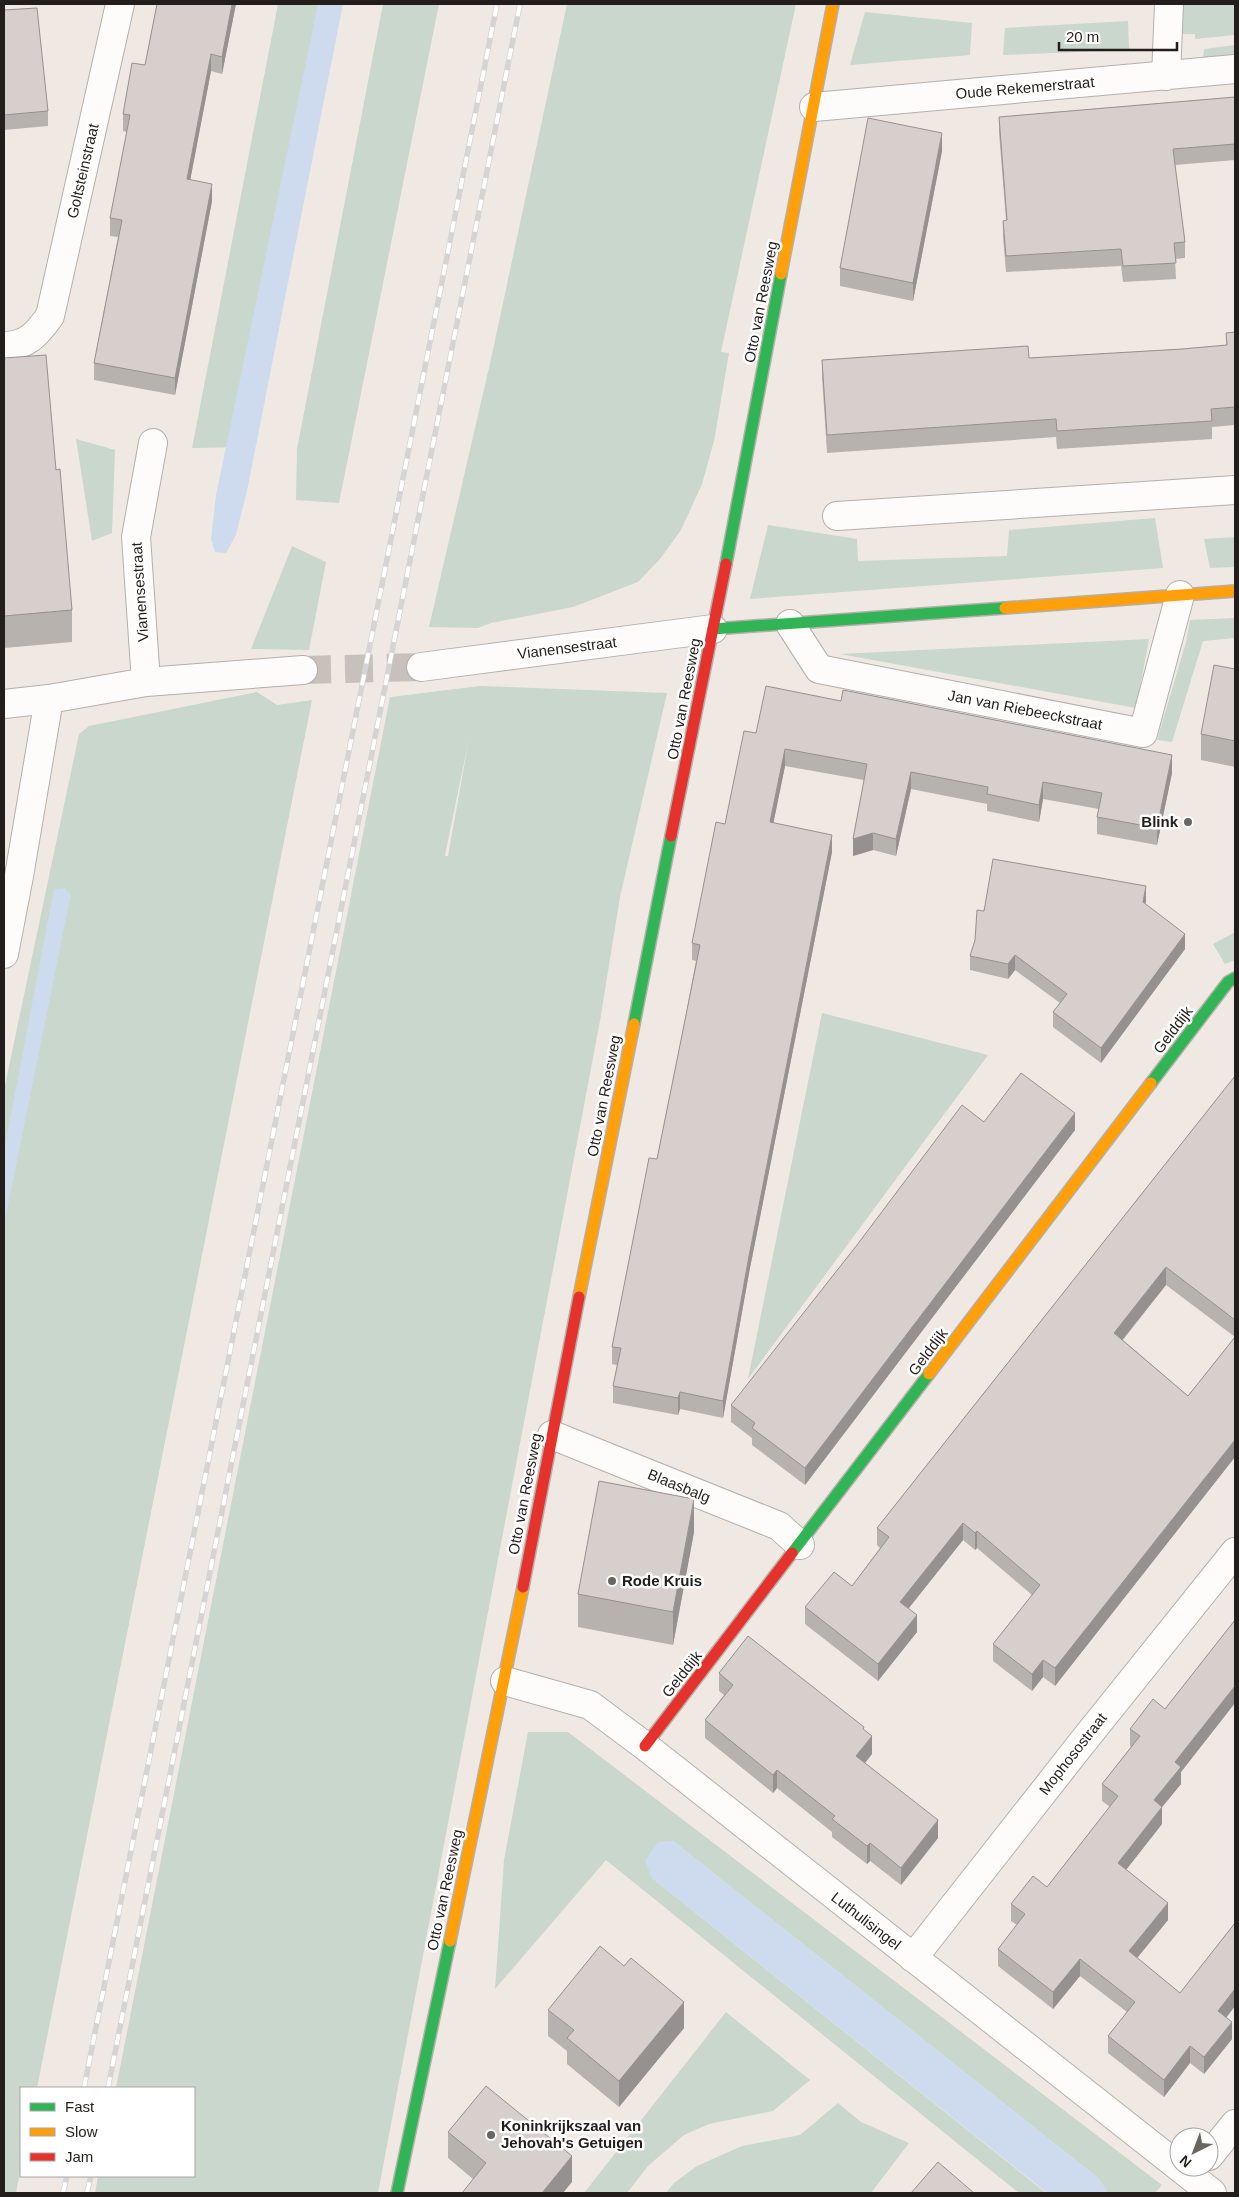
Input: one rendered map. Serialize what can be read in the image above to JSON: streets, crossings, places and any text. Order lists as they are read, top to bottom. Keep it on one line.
{"streets":{"street":["Oude Rekemerstraat","Goltsteinstraat","Otto van Reesweg","Vianensestraat","Jan van Riebeeckstraat","Gelddijk","Blaasbalg","Mophosostraat","Luthulisingel"]},"crossings":[["Oude Rekemerstraat","Otto van Reesweg"],["Otto van Reesweg","Vianensestraat"],["Otto van Reesweg","Blaasbalg"],["Otto van Reesweg","Luthulisingel"],["Gelddijk","Blaasbalg"],["Gelddijk","Luthulisingel"],["Mophosostraat","Luthulisingel"]],"places":["Blink","Rode Kruis","Koninkrijkszaal van Jehovah's Getuigen"],"legend":["Fast","Slow","Jam"],"scale_bar":"20 m","north":"bottom left"}
